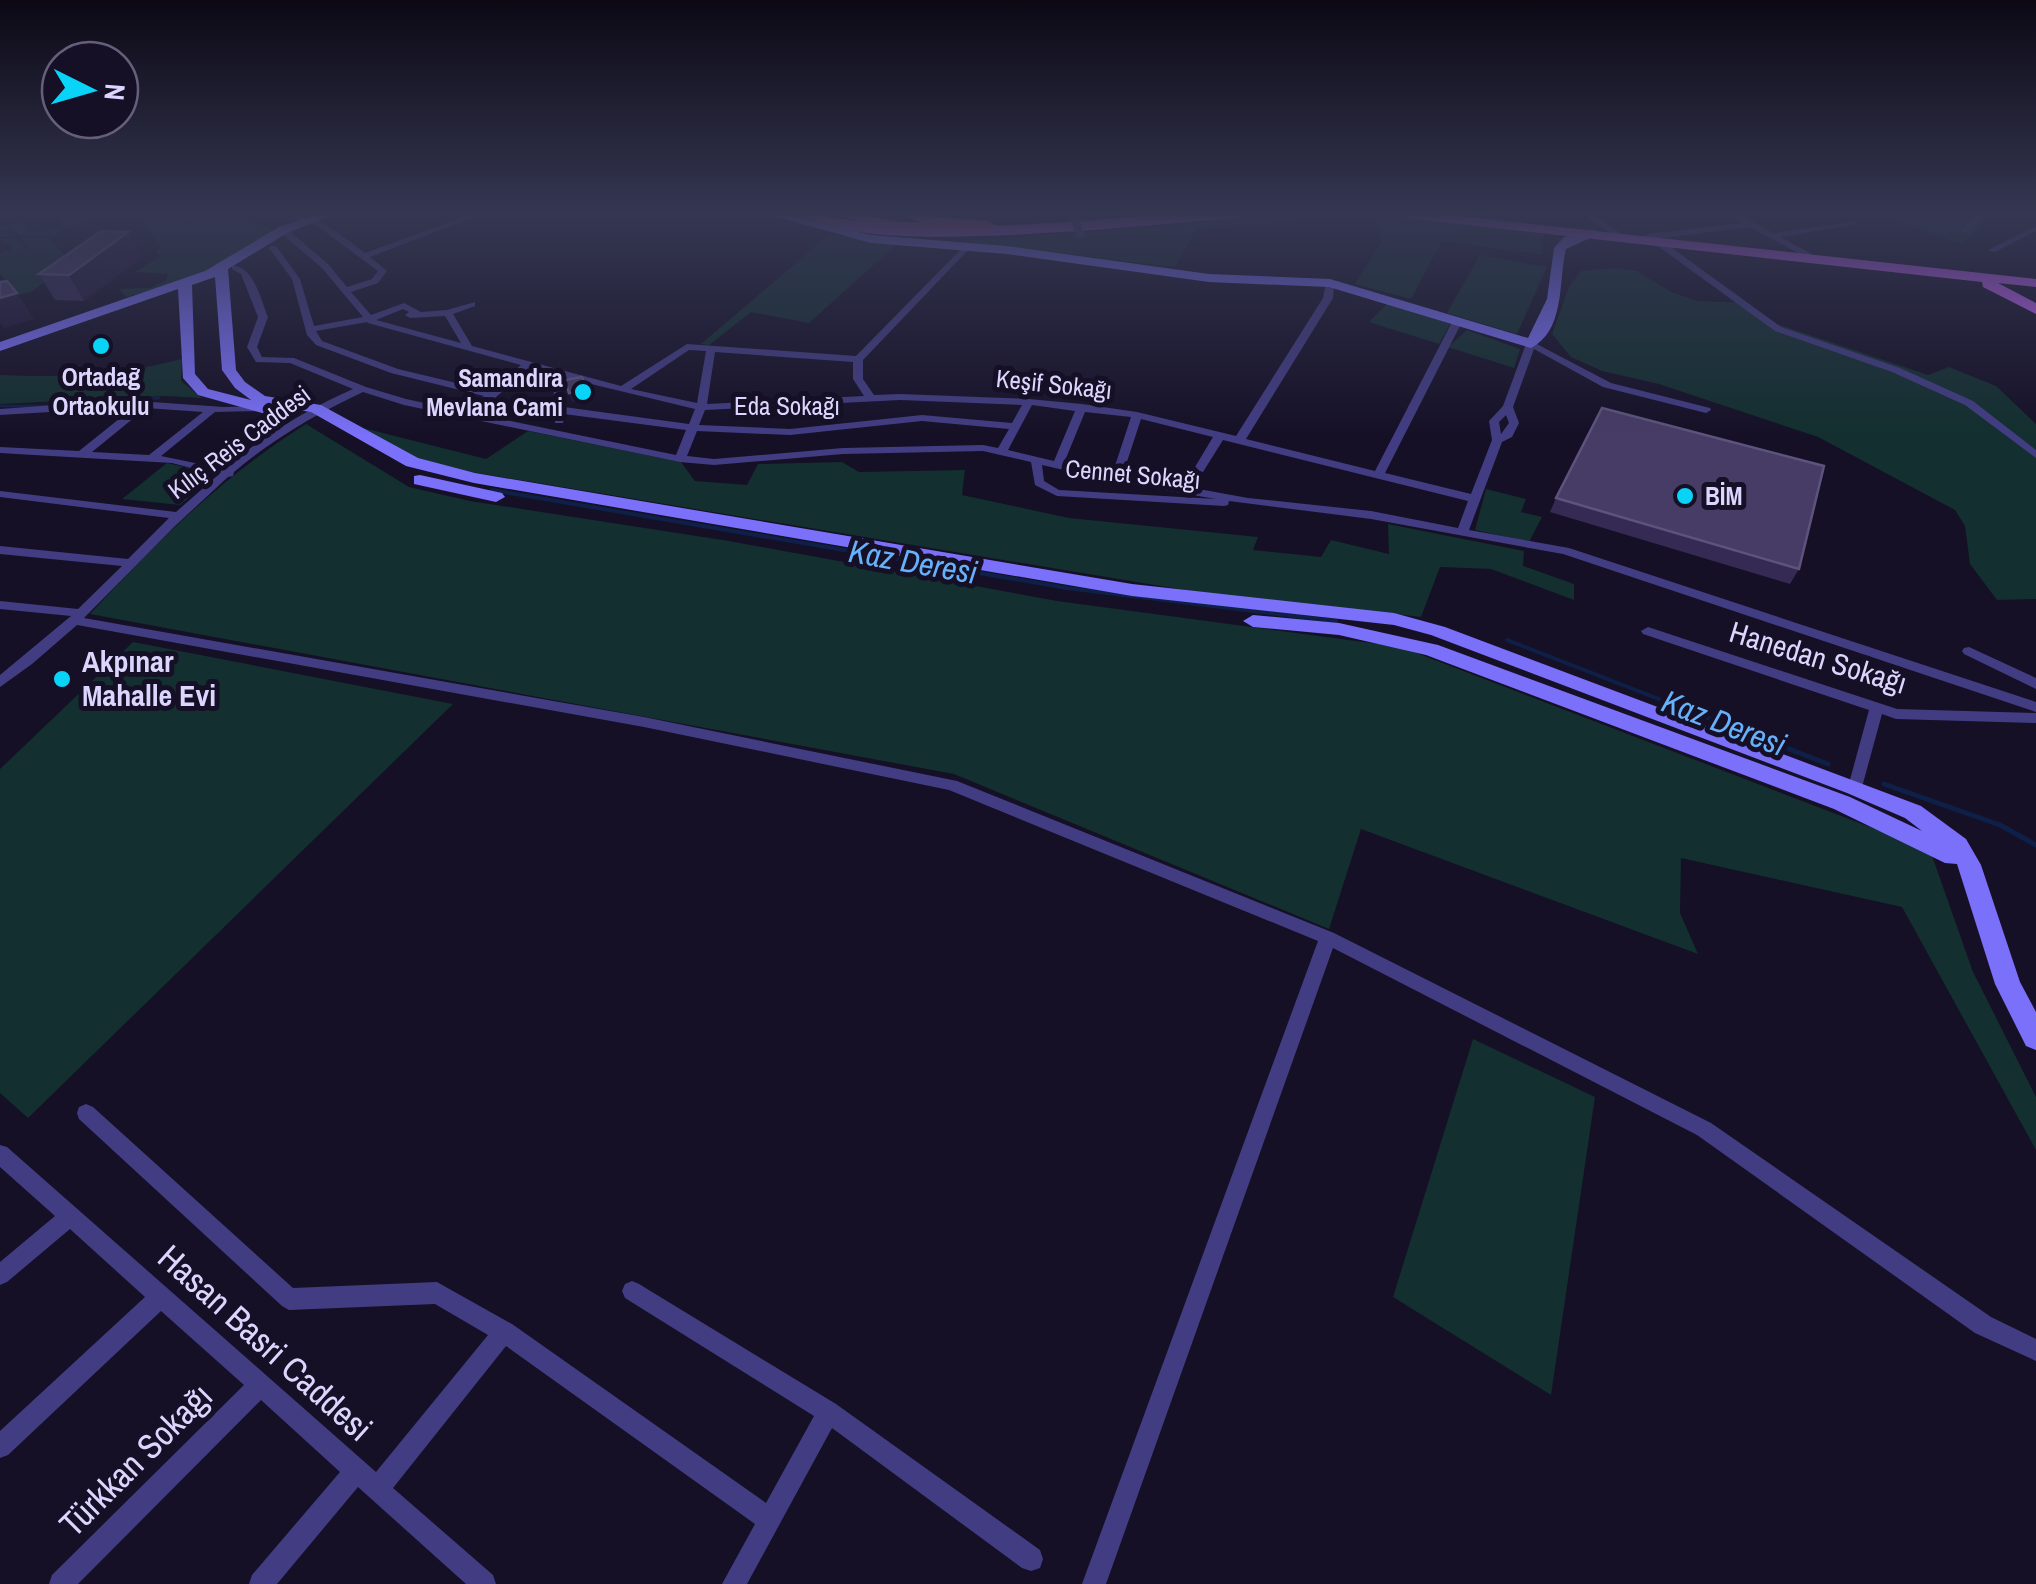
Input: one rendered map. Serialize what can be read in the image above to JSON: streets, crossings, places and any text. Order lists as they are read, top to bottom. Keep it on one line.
{"streets":{"street":["Keşif Sokağı","Eda Sokağı","Kılıç Reis Caddesi","Cennet Sokağı","Hanedan Sokağı","Hasan Basri Caddesi","Türkkan Sokağı"]},"crossings":[["Hasan Basri Caddesi","Türkkan Sokağı"]],"water":["Kaz Deresi"],"places":["Ortadağ Ortaokulu","Samandıra Mevlana Cami","BİM","Akpınar Mahalle Evi"],"north":"right"}
